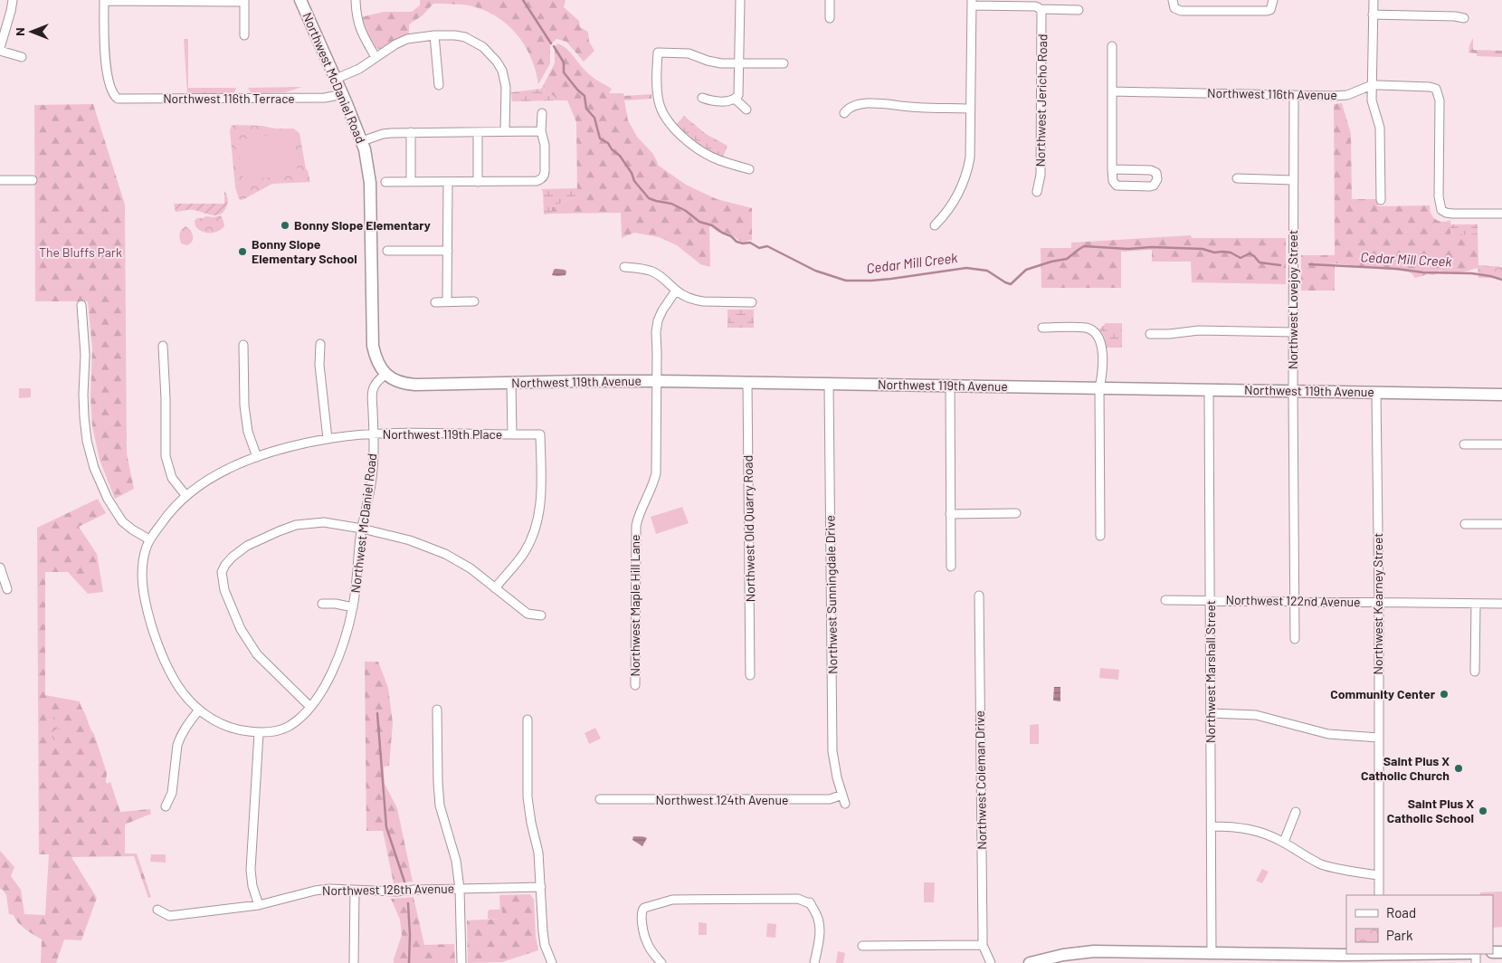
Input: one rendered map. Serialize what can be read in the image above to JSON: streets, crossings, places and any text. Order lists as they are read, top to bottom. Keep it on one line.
{"streets":{"street":["Northwest McDaniel Road","Northwest 116th Avenue","Northwest 116th Terrace","Northwest Jericho Road","Northwest Lovejoy Street","Northwest 119th Avenue","Northwest 119th Place","Northwest Old Quarry Road","Northwest Sunningdale Drive","Northwest 122nd Avenue","Northwest Kearney Street","Northwest Maple Hill Lane","Northwest Marshall Street","Northwest Coleman Drive","Northwest 124th Avenue","Northwest 126th Avenue"]},"crossings":[["Northwest McDaniel Road","Northwest 116th Terrace"],["Northwest McDaniel Road","Northwest 119th Avenue"],["Northwest McDaniel Road","Northwest 119th Place"],["Northwest 116th Avenue","Northwest Lovejoy Street"],["Northwest Lovejoy Street","Northwest 119th Avenue"],["Northwest Lovejoy Street","Northwest 122nd Avenue"],["Northwest 119th Avenue","Northwest Old Quarry Road"],["Northwest 119th Avenue","Northwest Sunningdale Drive"],["Northwest 119th Avenue","Northwest Kearney Street"],["Northwest 119th Avenue","Northwest Maple Hill Lane"],["Northwest 119th Avenue","Northwest Marshall Street"],["Northwest Sunningdale Drive","Northwest 124th Avenue"],["Northwest 122nd Avenue","Northwest Kearney Street"],["Northwest 122nd Avenue","Northwest Marshall Street"]],"water":["Cedar Mill Creek"],"parks":["The Bluffs Park"],"places":["Bonny Slope Elementary","Bonny Slope Elementary School","Community Center","Saint Pius X Catholic Church","Saint Pius X Catholic School"],"legend":["Road","Park"],"north":"left"}
